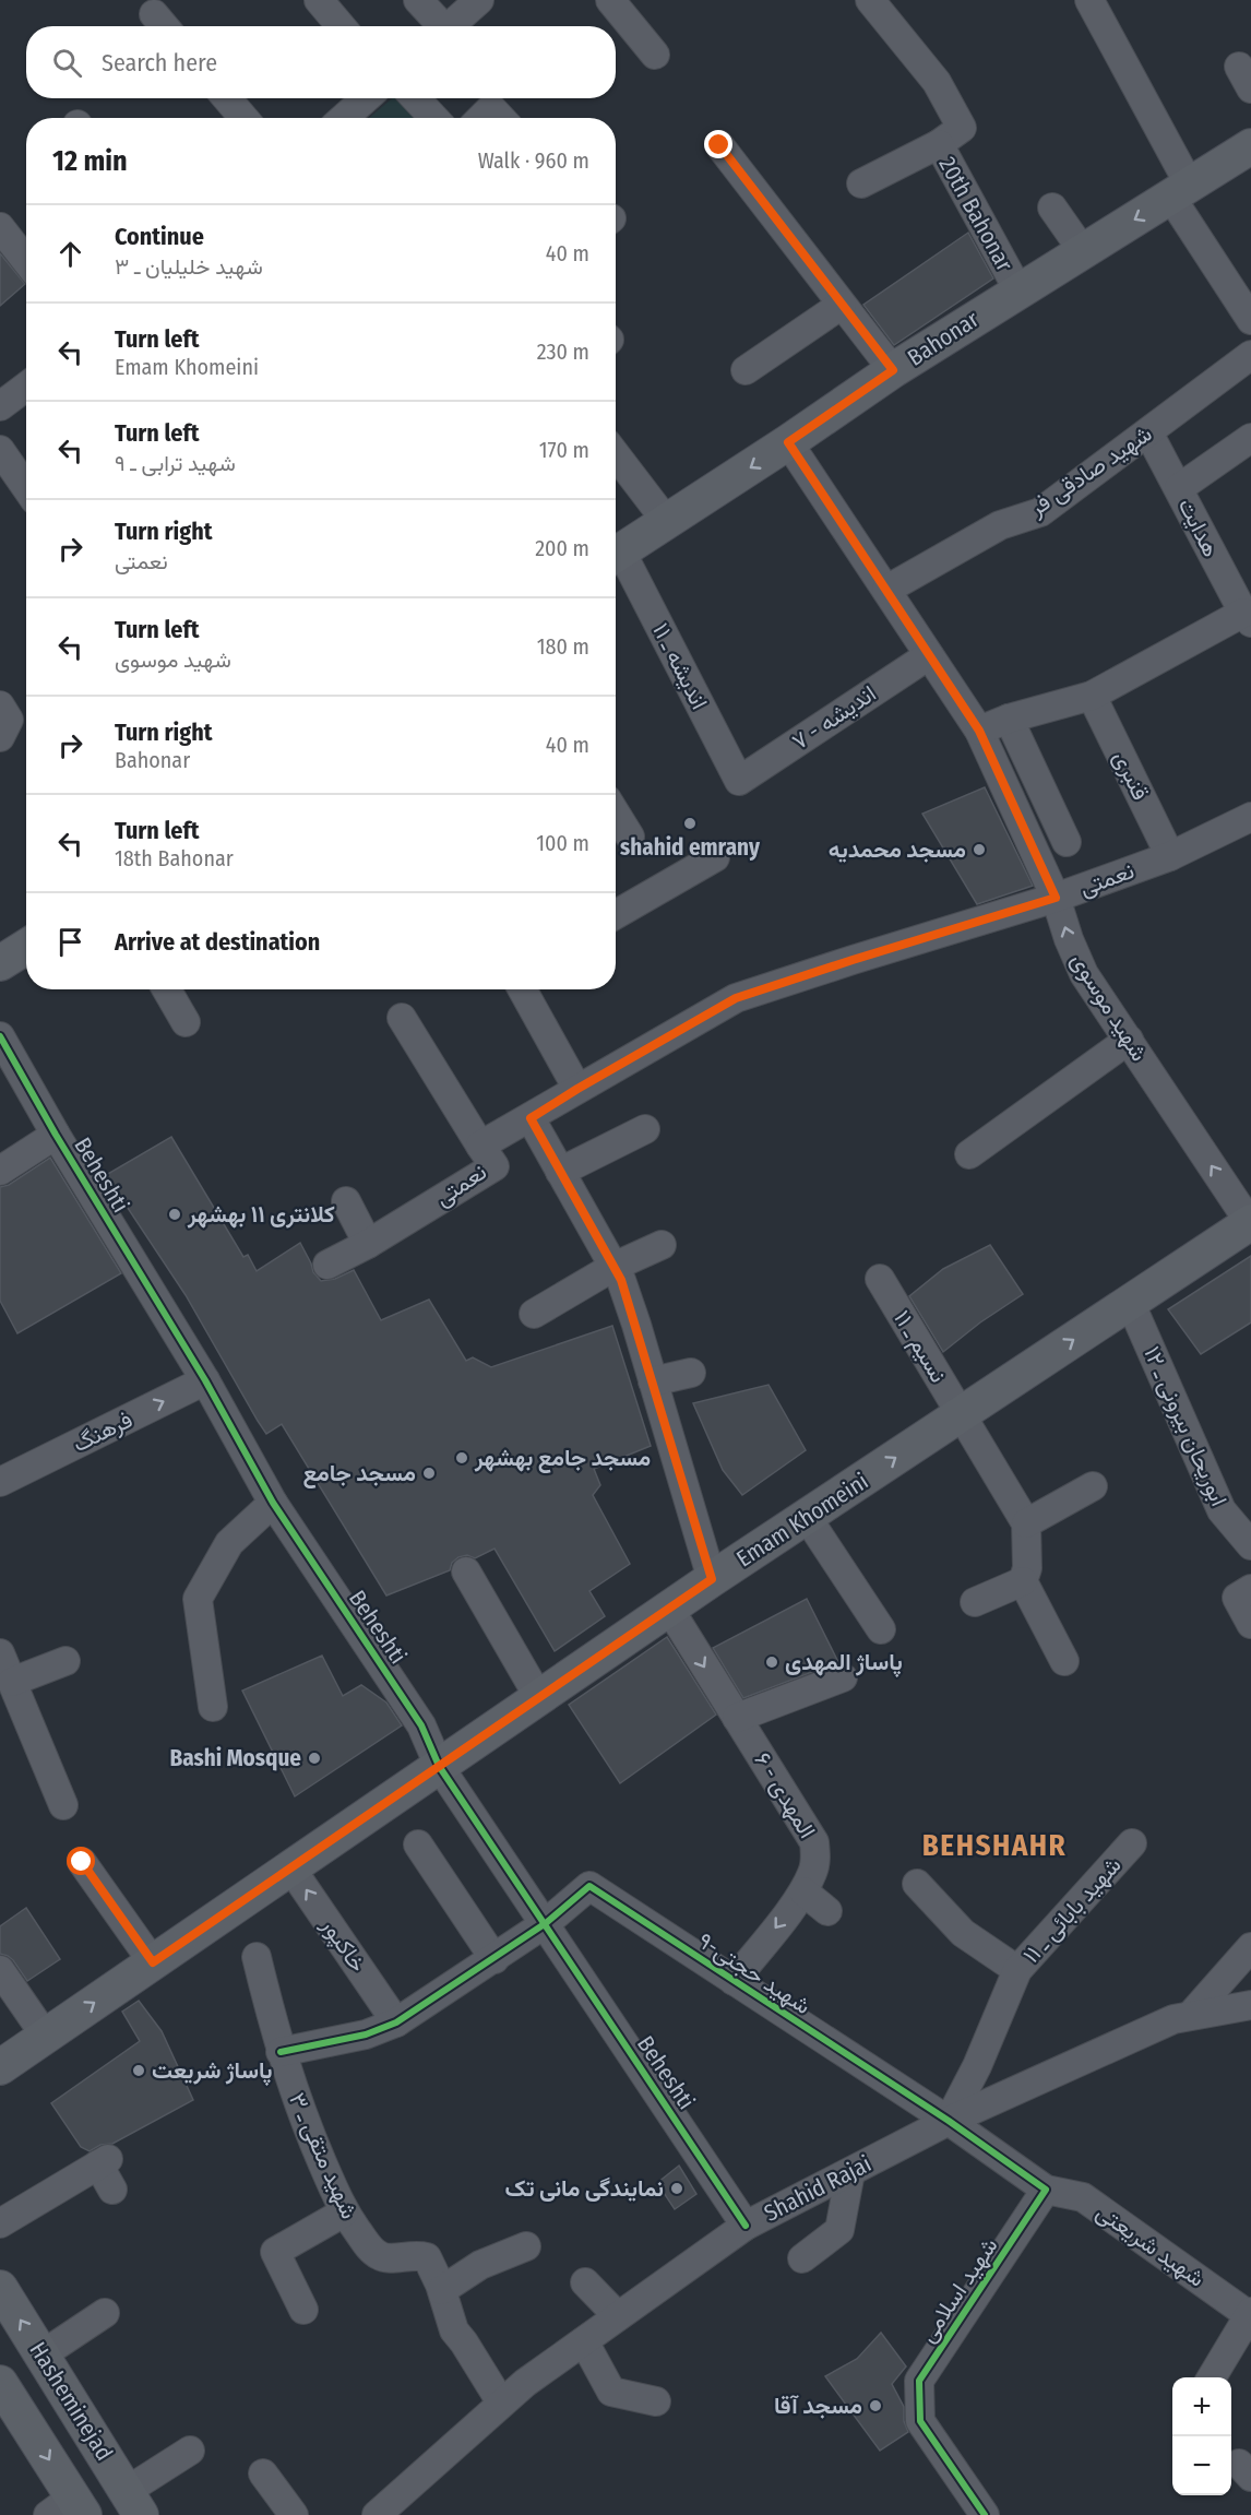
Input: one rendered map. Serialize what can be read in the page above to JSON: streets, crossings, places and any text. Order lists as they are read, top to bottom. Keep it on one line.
{"streets":{"main road":["Bahonar","Emam Khomeini","Hasheminejad"],"street":["20th Bahonar","شهید صادقی فر","هدایت","اندیشه ـ ۱۱","اندیشه - ۷","قنبری","نعمتی","شهید موسوی","Beheshti","نسیم ـ ۱۱","ابوریحان بیرونی ـ ۱۲","فرهنگ","المهدی - ۶","شهید بابائی ـ ۱۱","خاکپور","شهید حجتی-۹","شهید متقی ـ ۳","Shahid Rajai","شهید شریعتی","شهید اسلامی"]},"crossings":[["20th Bahonar","Bahonar"],["Bahonar","شهید موسوی"],["شهید صادقی فر","هدایت"],["شهید صادقی فر","شهید موسوی"],["اندیشه ـ ۱۱","اندیشه - ۷"],["اندیشه - ۷","شهید موسوی"],["قنبری","نعمتی"],["نعمتی","شهید موسوی"],["شهید موسوی","Emam Khomeini"],["Beheshti","فرهنگ"],["Beheshti","Emam Khomeini"],["Beheshti","شهید حجتی-۹"],["Beheshti","Shahid Rajai"],["نسیم ـ ۱۱","Emam Khomeini"],["ابوریحان بیرونی ـ ۱۲","Emam Khomeini"],["Emam Khomeini","المهدی - ۶"],["Emam Khomeini","خاکپور"],["المهدی - ۶","شهید حجتی-۹"],["شهید بابائی ـ ۱۱","شهید حجتی-۹"],["شهید بابائی ـ ۱۱","Shahid Rajai"],["شهید حجتی-۹","Shahid Rajai"],["شهید متقی ـ ۳","Shahid Rajai"],["شهید شریعتی","شهید اسلامی"]],"one_way":["شهید موسوی","فرهنگ","المهدی - ۶"],"districts":["BEHSHAHR"],"places":["shahid emrany","مسجد محمدیه","کلانتری ۱۱ بهشهر","مسجد جامع بهشهر","مسجد جامع","پاساژ المهدی","Bashi Mosque","پاساژ شریعت","نمایندگی مانی تک","مسجد آقا"],"page":{"search":"Search here","heading":["12 min","Walk · 960 m"],"list":[["Continue","شهید خلیلیان ـ ۳","40 m"],["Turn left","Emam Khomeini","230 m"],["Turn left","شهید ترابی ـ ۹","170 m"],["Turn right","نعمتی","200 m"],["Turn left","شهید موسوی","180 m"],["Turn right","Bahonar","40 m"],["Turn left","18th Bahonar","100 m"],"Arrive at destination"],"map_buttons":["+","−"]}}
